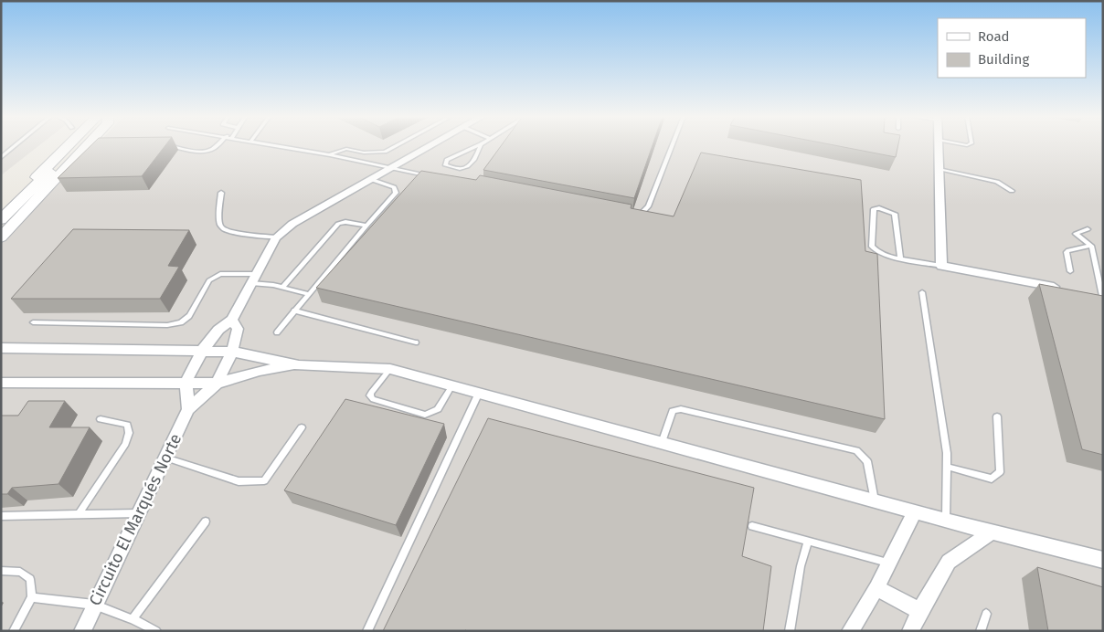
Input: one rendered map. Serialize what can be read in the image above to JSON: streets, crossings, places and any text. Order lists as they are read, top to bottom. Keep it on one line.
{"streets":{"street":["Circuito El Marqués Norte"]},"legend":["Road","Building"]}
